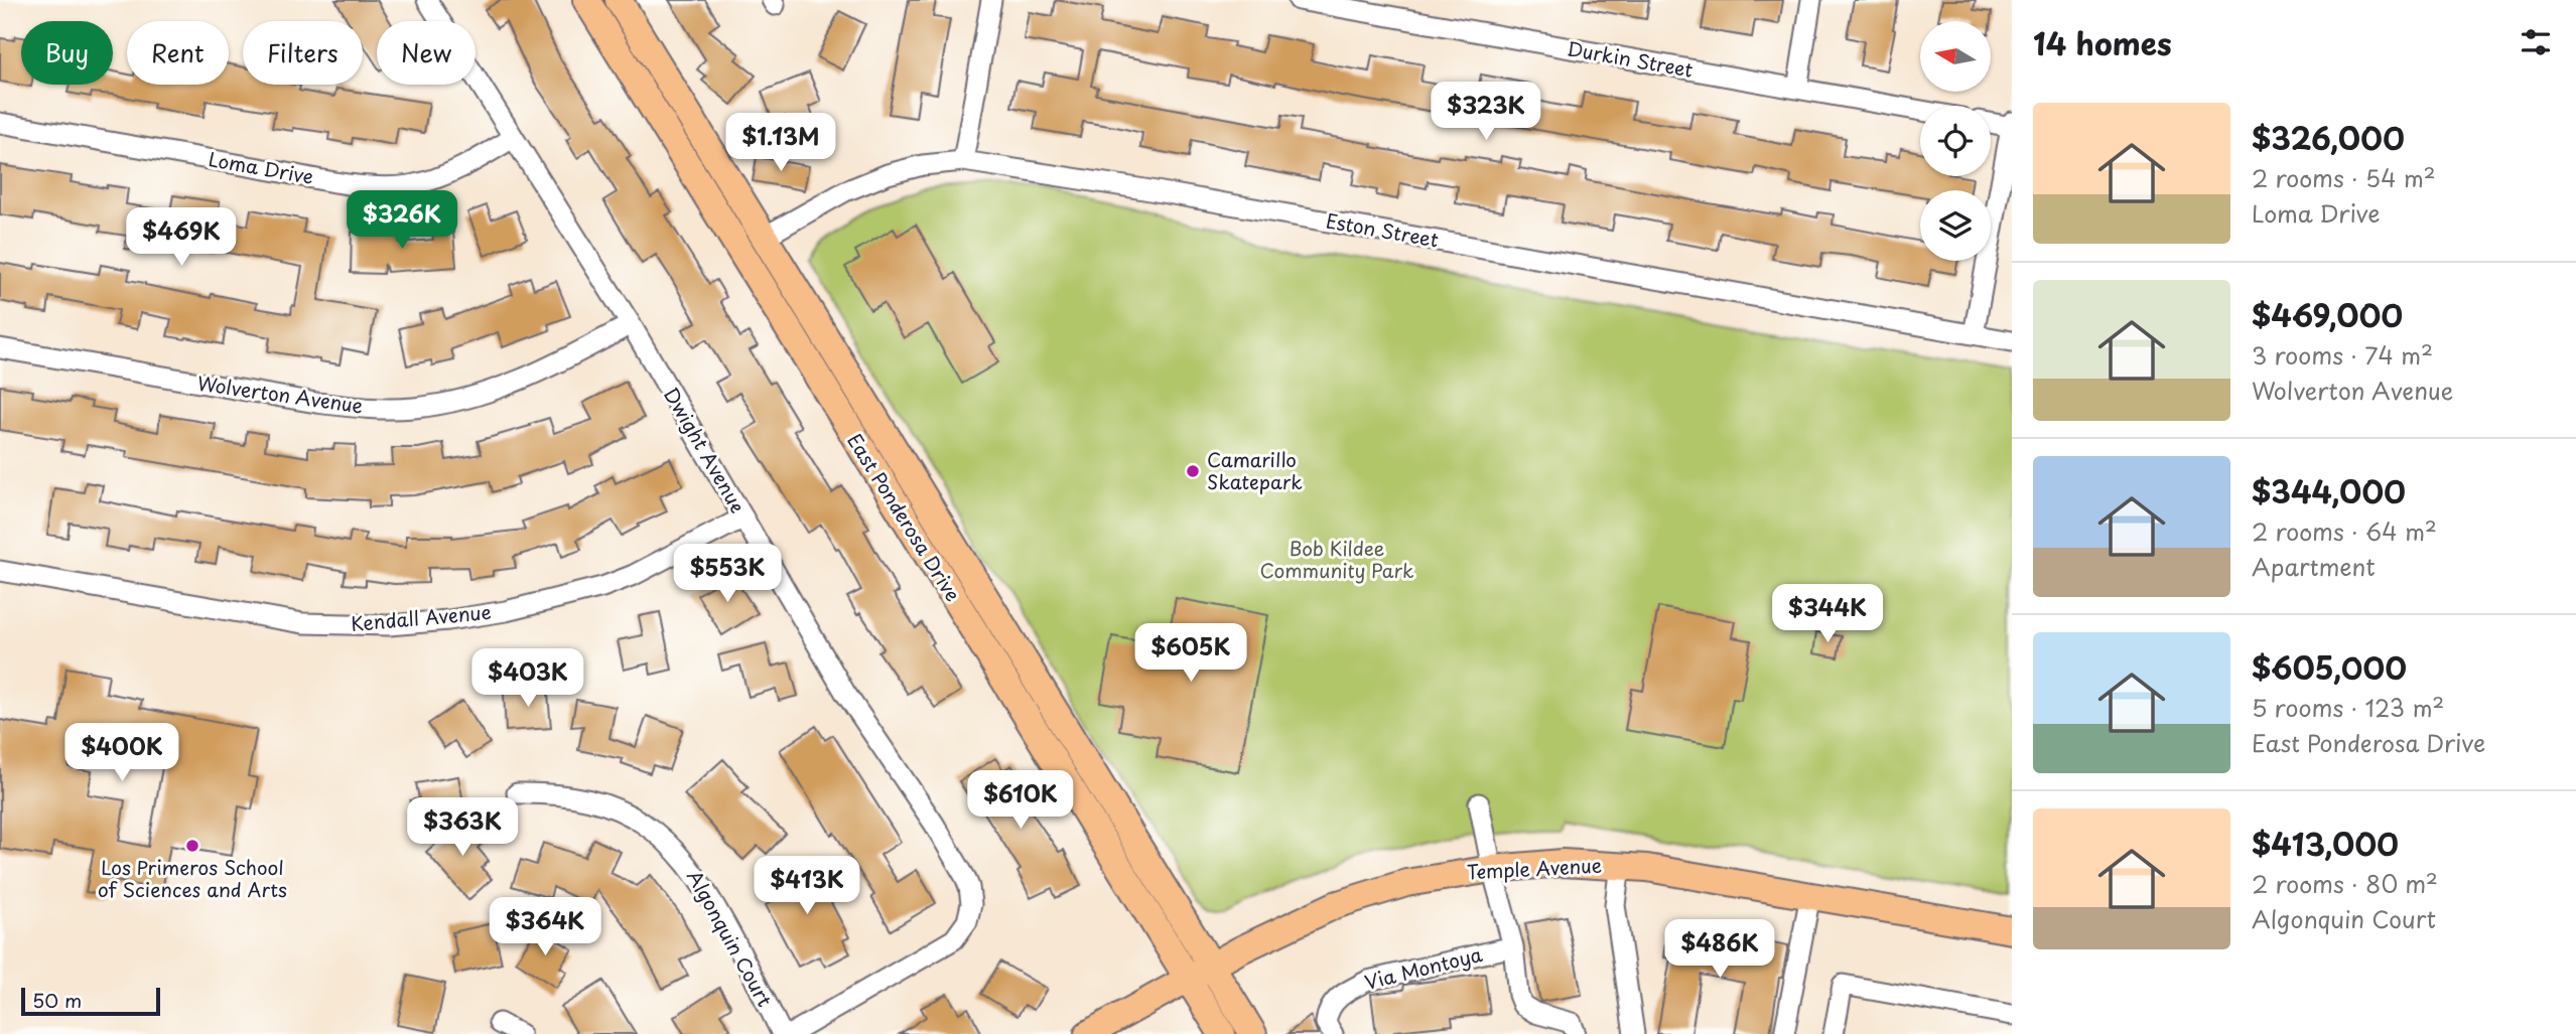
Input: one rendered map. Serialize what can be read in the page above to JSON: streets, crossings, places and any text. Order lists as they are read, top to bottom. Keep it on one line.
{"streets":{"main road":["East Ponderosa Drive","Temple Avenue"],"street":["Durkin Street","Loma Drive","Eston Street","Wolverton Avenue","Dwight Avenue","Kendall Avenue","Algonquin Court","Via Montoya"]},"crossings":[["Loma Drive","Dwight Avenue"],["Eston Street","East Ponderosa Drive"],["Wolverton Avenue","Dwight Avenue"],["Dwight Avenue","Kendall Avenue"],["East Ponderosa Drive","Temple Avenue"]],"parks":["Bob Kildee Community Park"],"places":["Camarillo Skatepark","Los Primeros School of Sciences and Arts"],"scale_bar":"50 m","north":"left","page":{"heading":"14 homes","chip":["Buy","Rent","Filters","New"],"price":["$323K","$1.13M","$326K","$469K","$553K","$344K","$605K","$403K","$400K","$610K","$363K","$413K","$364K","$486K"],"list":[{"name":"$326,000","note":"2 rooms · 54 m² · Loma Drive"},{"name":"$469,000","note":"3 rooms · 74 m² · Wolverton Avenue"},{"name":"$344,000","note":"2 rooms · 64 m² · Apartment"},{"name":"$605,000","note":"5 rooms · 123 m² · East Ponderosa Drive"},{"name":"$413,000","note":"2 rooms · 80 m² · Algonquin Court"}],"scale":"50 m"}}
